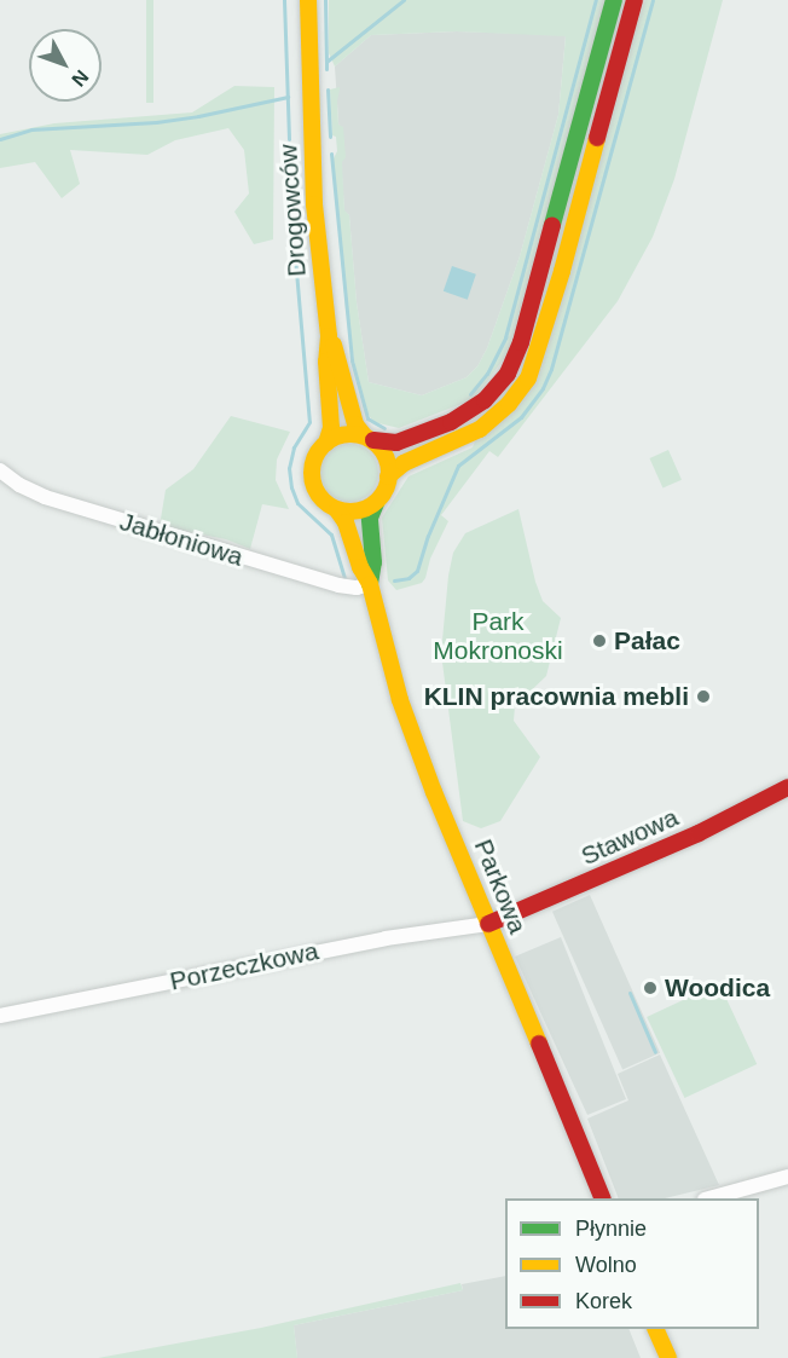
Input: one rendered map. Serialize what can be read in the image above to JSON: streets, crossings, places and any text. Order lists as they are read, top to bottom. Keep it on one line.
{"streets":{"main road":["Drogowców","Stawowa","Parkowa"],"street":["Jabłoniowa","Porzeczkowa"]},"crossings":[["Drogowców","Parkowa"],["Jabłoniowa","Parkowa"],["Stawowa","Parkowa"],["Stawowa","Porzeczkowa"],["Parkowa","Porzeczkowa"]],"parks":["Park Mokronoski"],"places":["Pałac","KLIN pracownia mebli","Woodica"],"legend":["Płynnie","Wolno","Korek"],"north":"bottom right"}
